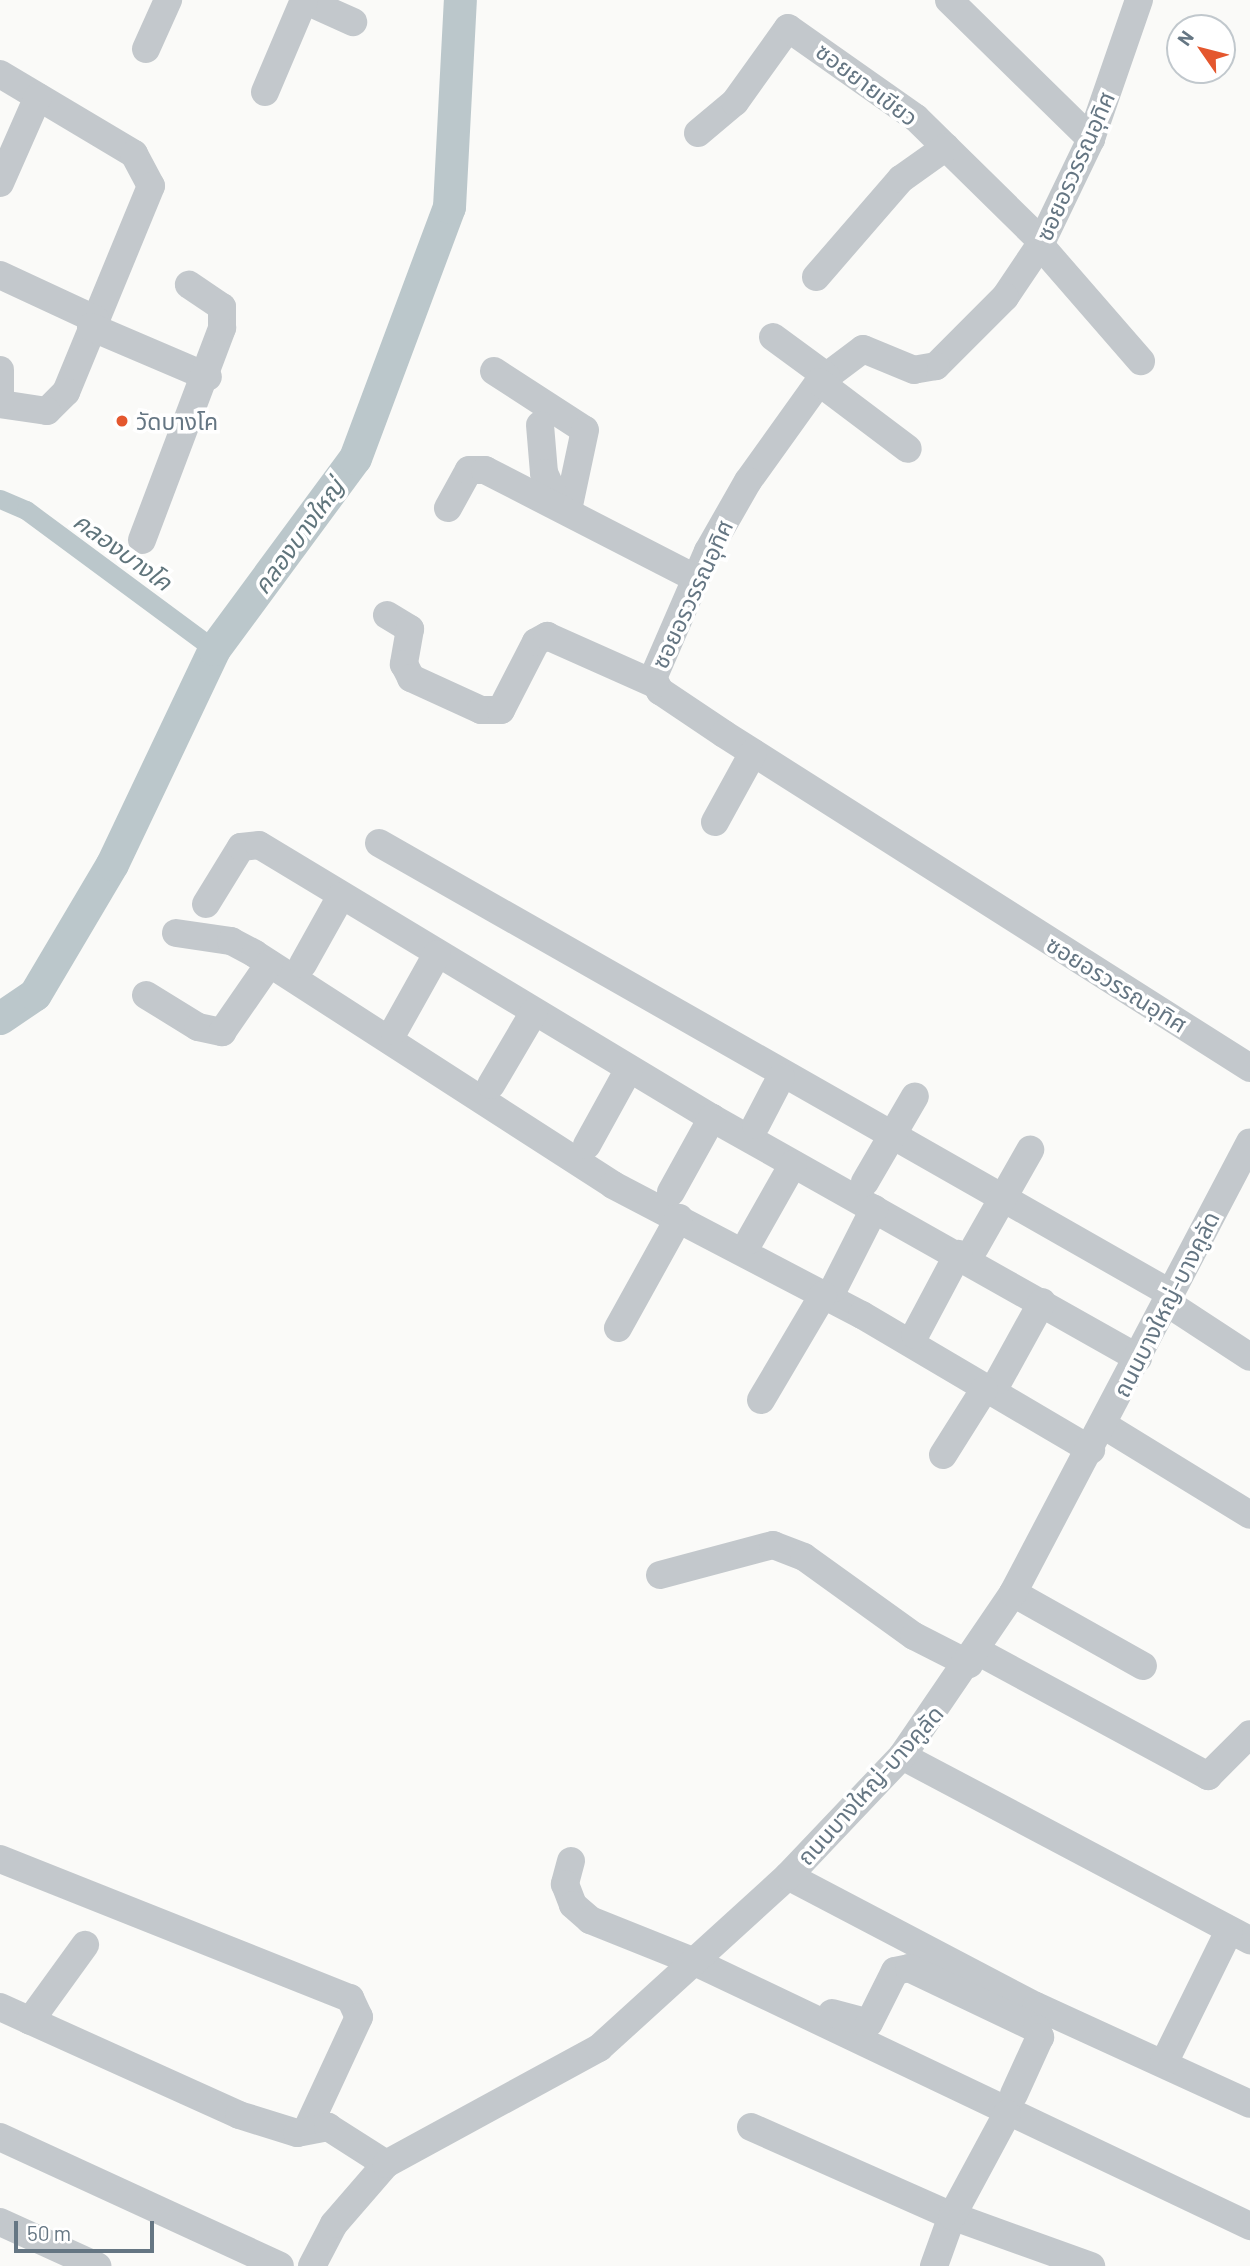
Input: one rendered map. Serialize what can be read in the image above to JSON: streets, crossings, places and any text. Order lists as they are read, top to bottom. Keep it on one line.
{"streets":{"street":["ซอยยายเขียว","ซอยอรวรรณอุทิศ","ถนนบางใหญ่-บางคูลัด"]},"crossings":[["ซอยยายเขียว","ซอยอรวรรณอุทิศ"]],"water":["คลองบางใหญ่","คลองบางโค"],"places":["วัดบางโค"],"scale_bar":"50 m","north":"top left"}
